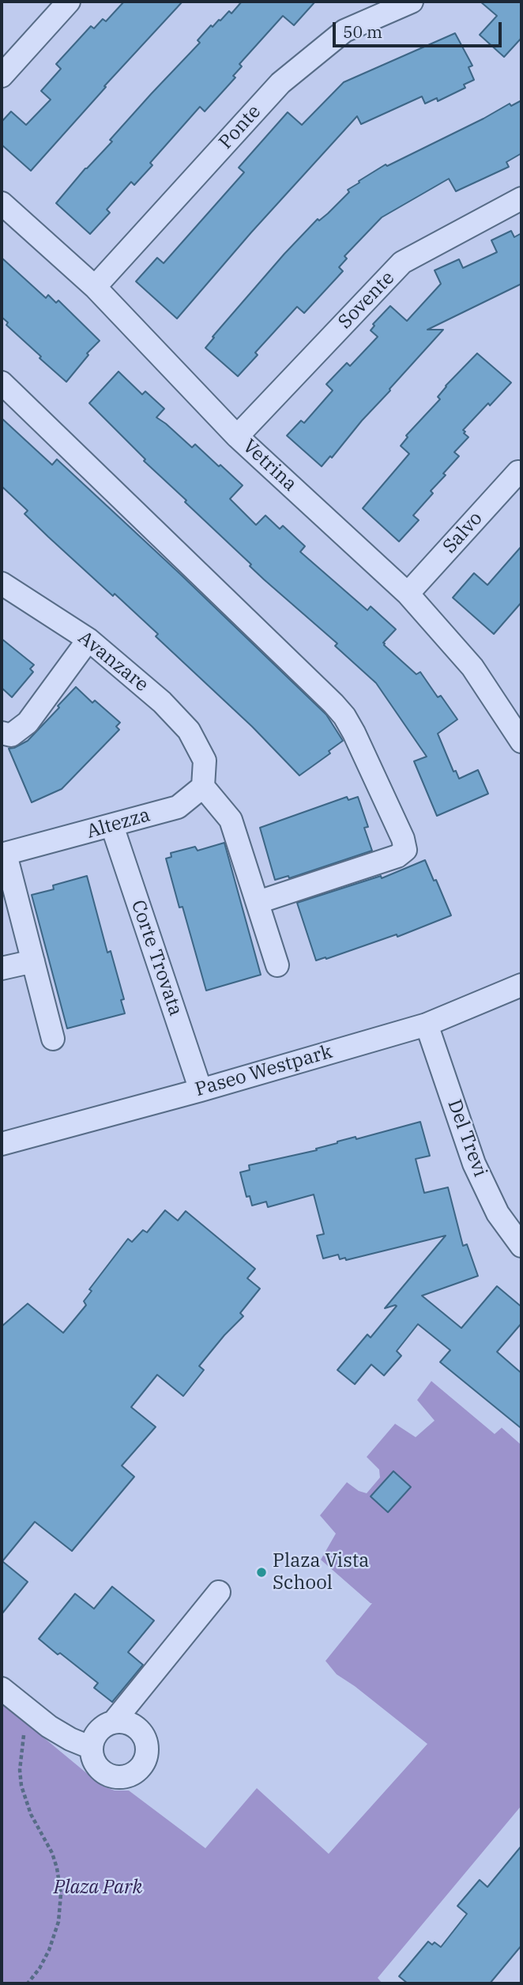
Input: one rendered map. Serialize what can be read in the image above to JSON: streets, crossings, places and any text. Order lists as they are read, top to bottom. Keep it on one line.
{"streets":{"street":["Ponte","Sovente","Vetrina","Salvo","Avanzare","Altezza","Corte Trovata","Paseo Westpark","Del Trevi"]},"crossings":[["Ponte","Vetrina"],["Sovente","Vetrina"],["Vetrina","Salvo"],["Avanzare","Altezza"],["Altezza","Corte Trovata"],["Corte Trovata","Paseo Westpark"],["Paseo Westpark","Del Trevi"]],"parks":["Plaza Park"],"places":["Plaza Vista School"],"scale_bar":"50 m"}
